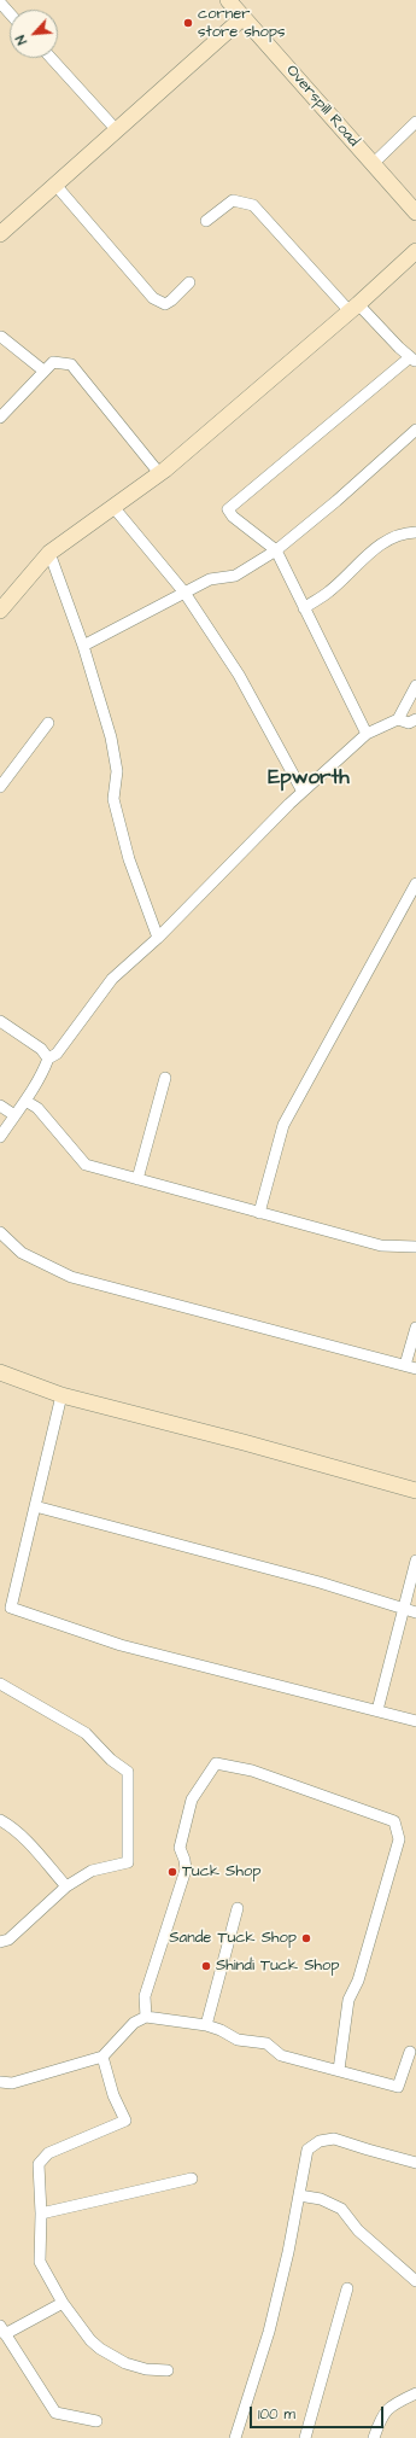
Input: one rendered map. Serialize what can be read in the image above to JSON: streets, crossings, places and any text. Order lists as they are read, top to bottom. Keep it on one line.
{"streets":{"street":["Overspill Road"]},"districts":["Epworth"],"places":["corner store shops","Tuck Shop","Sande Tuck Shop","Shindi Tuck Shop"],"scale_bar":"100 m","north":"bottom left"}
